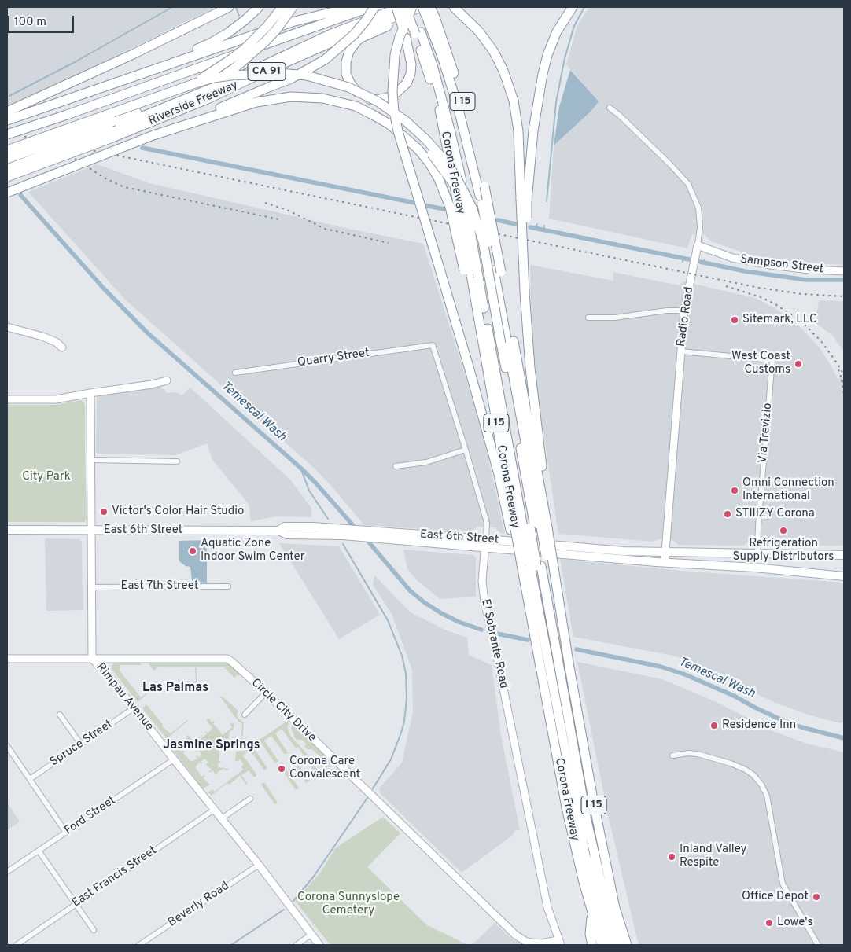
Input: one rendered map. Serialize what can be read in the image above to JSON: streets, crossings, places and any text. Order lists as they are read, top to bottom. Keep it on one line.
{"streets":{"highway":["CA 91","I 15","Riverside Freeway","Corona Freeway"],"main road":["East 6th Street"],"street":["Sampson Street","Radio Road","Quarry Street","Via Trevizio","East 7th Street","El Sobrante Road","Rimpau Avenue","Circle City Drive","Spruce Street","Ford Street","East Francis Street","Beverly Road"]},"crossings":[["Sampson Street","Radio Road"],["Radio Road","Via Trevizio"],["Radio Road","East 6th Street"],["Quarry Street","El Sobrante Road"],["Via Trevizio","East 6th Street"],["East 6th Street","El Sobrante Road"],["East 6th Street","Rimpau Avenue"],["East 7th Street","Rimpau Avenue"],["El Sobrante Road","Circle City Drive"],["Rimpau Avenue","Circle City Drive"],["Rimpau Avenue","Spruce Street"],["Rimpau Avenue","Ford Street"],["Rimpau Avenue","East Francis Street"],["Rimpau Avenue","Beverly Road"]],"districts":["Las Palmas","Jasmine Springs"],"water":["Temescal Wash"],"parks":["City Park","Corona Sunnyslope Cemetery"],"places":["Sitemark, LLC","West Coast Customs","Omni Connection International","Victor's Color Hair Studio","STIIIZY Corona","Refrigeration Supply Distributors","Aquatic Zone Indoor Swim Center","Residence Inn","Corona Care Convalescent","Inland Valley Respite","Office Depot","Lowe's"],"scale_bar":"100 m"}
